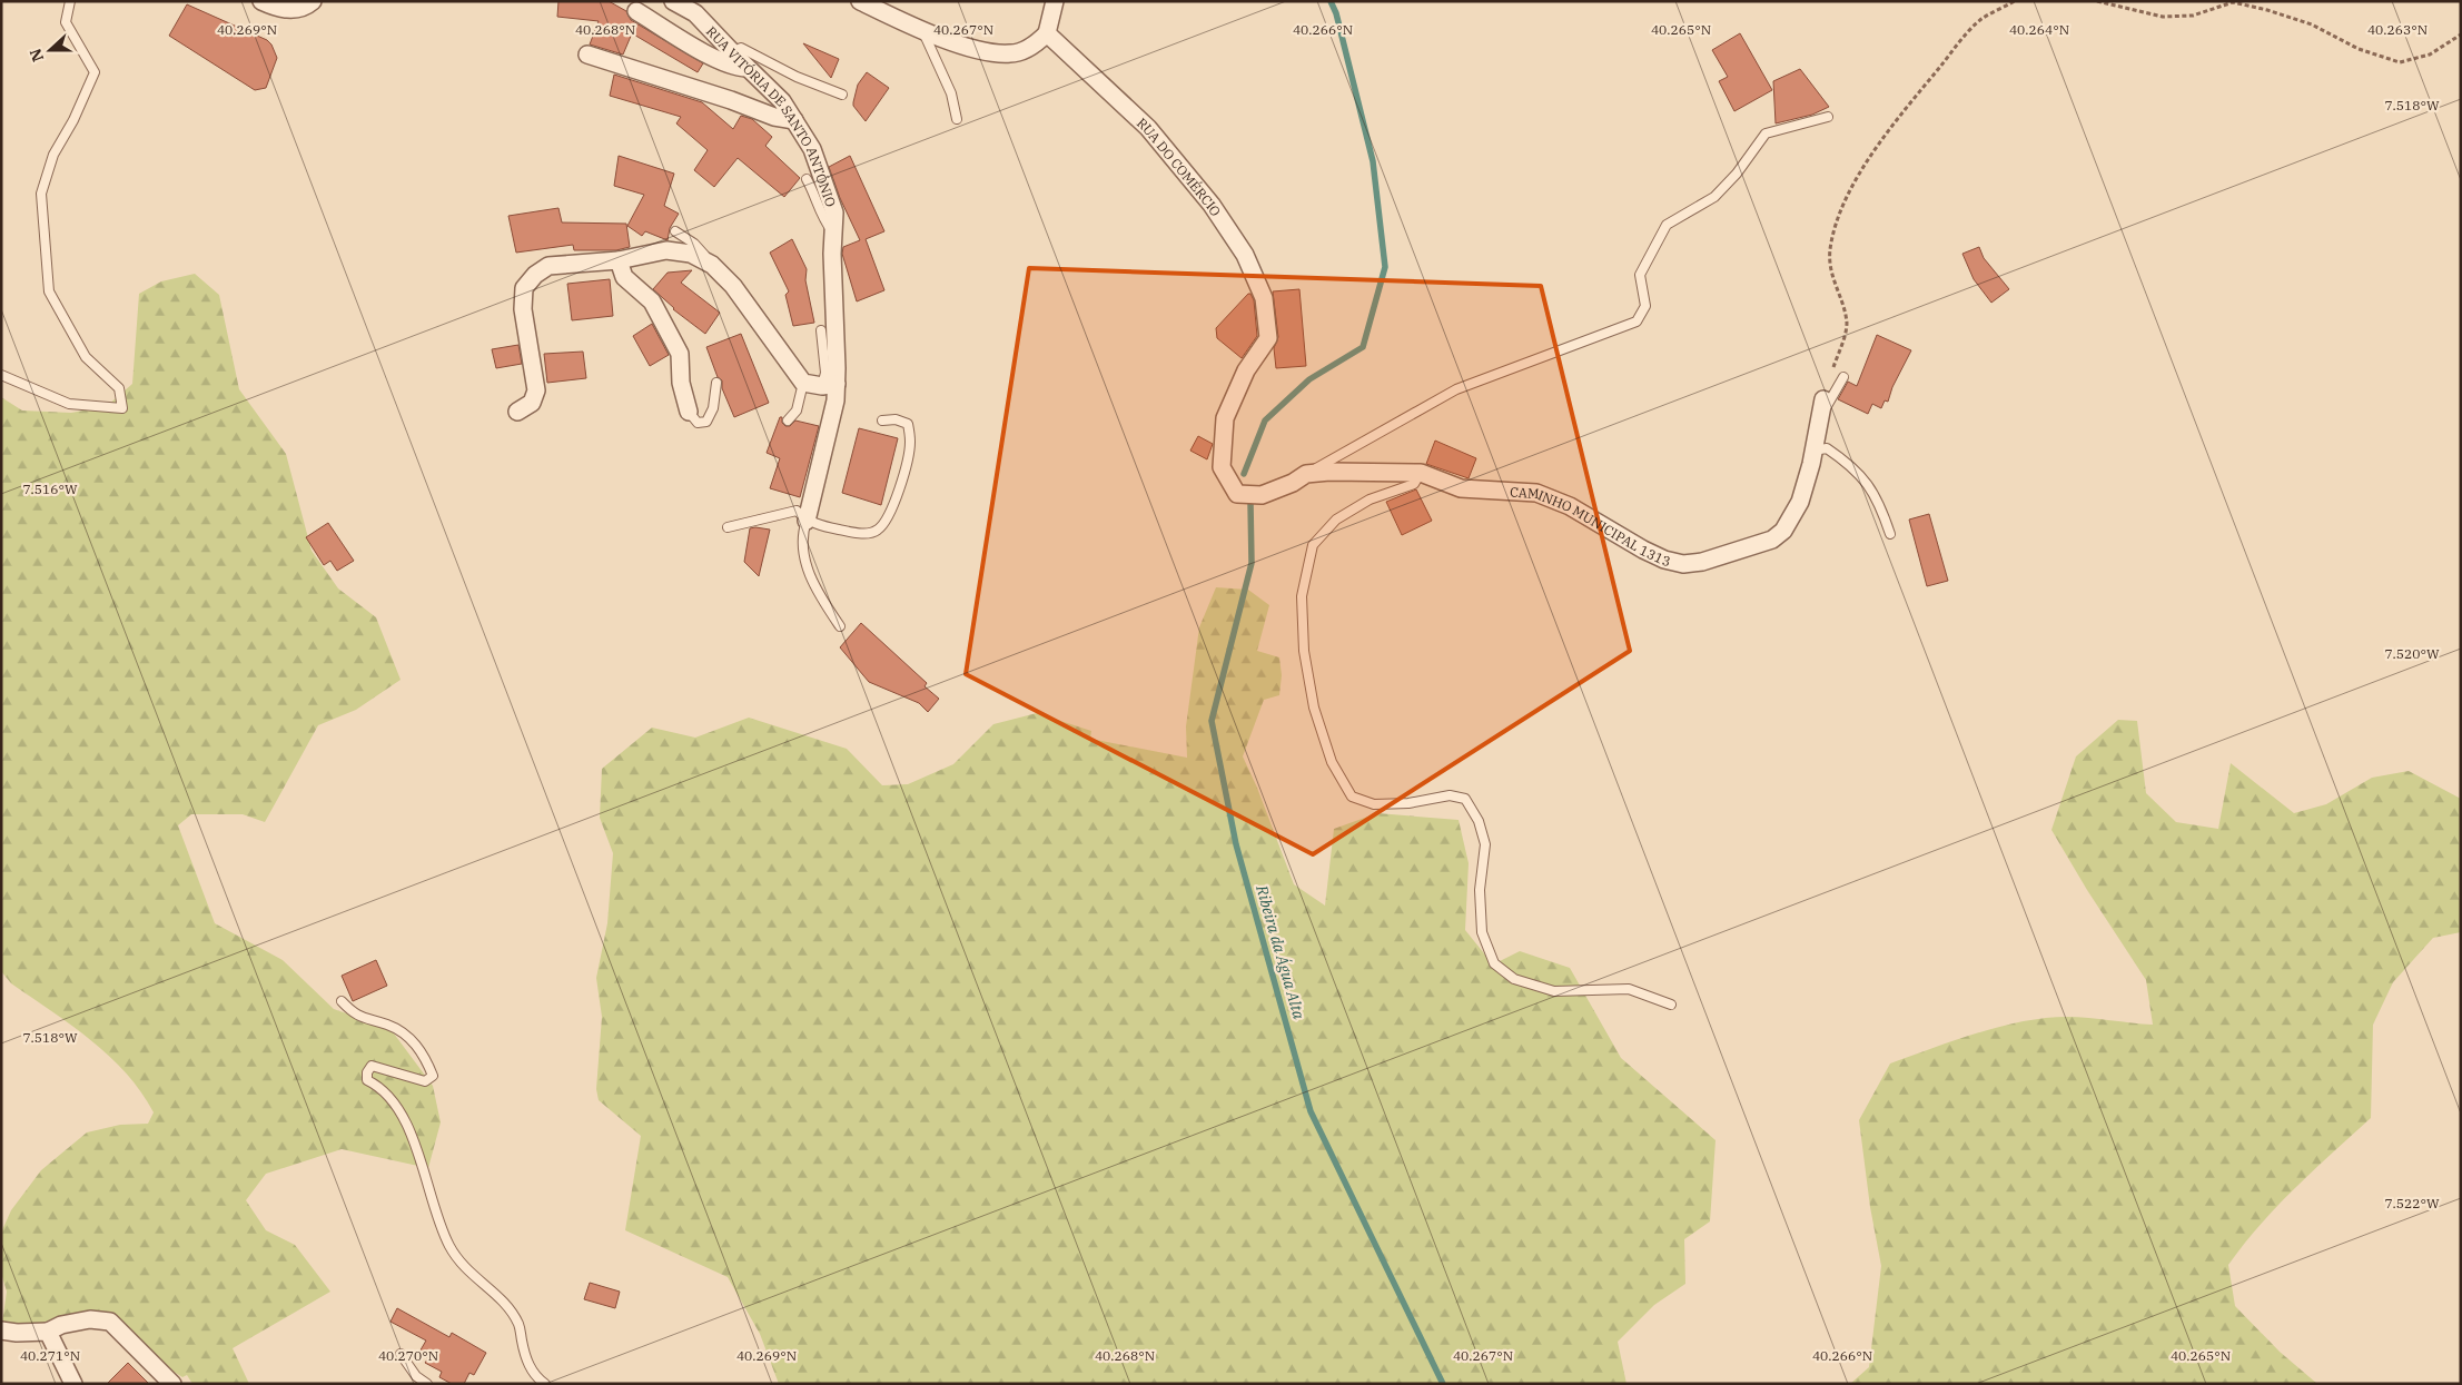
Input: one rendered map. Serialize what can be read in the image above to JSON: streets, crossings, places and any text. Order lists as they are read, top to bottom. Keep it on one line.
{"streets":{"street":["RUA VITÓRIA DE SANTO ANTÓNIO","RUA DO COMÉRCIO","CAMINHO MUNICIPAL 1313"]},"crossings":[["RUA DO COMÉRCIO","CAMINHO MUNICIPAL 1313"]],"water":["Ribeira da Água Alta"],"north":"left","coordinates":["40.268°N","40.267°N","40.266°N","40.265°N","40.264°N","40.263°N","40.269°N","7.518°W","7.516°W","7.520°W","7.522°W","40.271°N","40.270°N"]}
